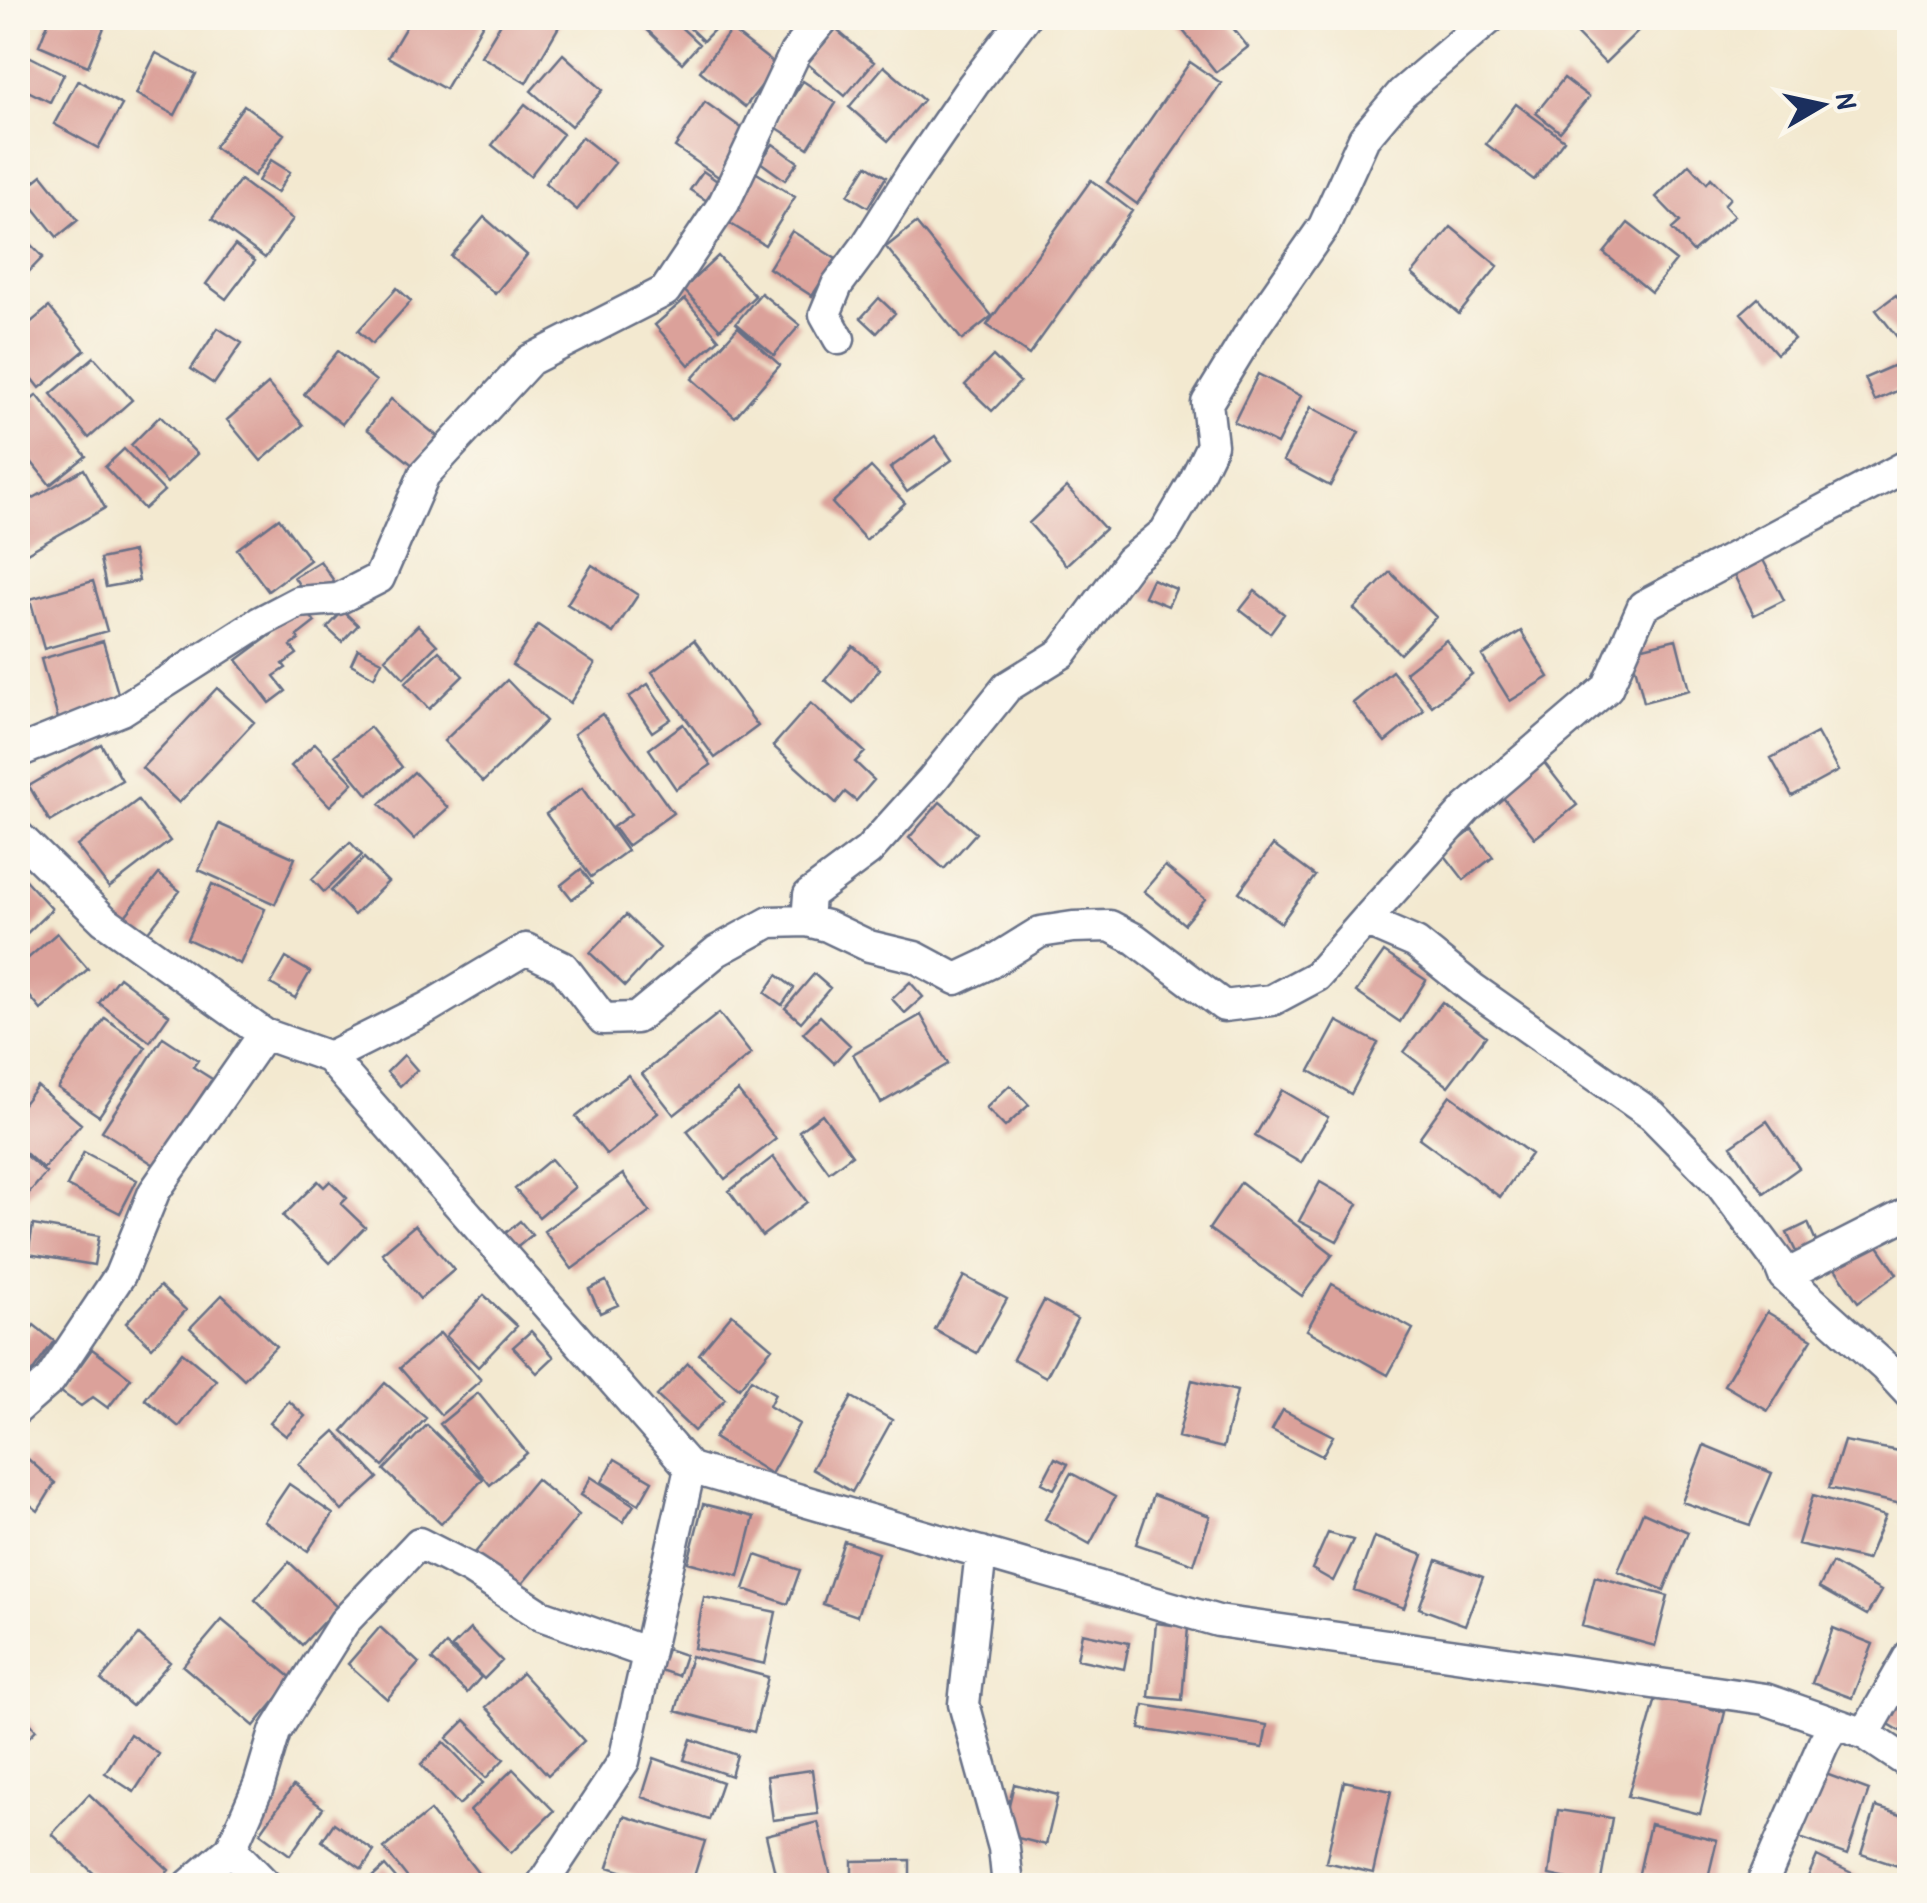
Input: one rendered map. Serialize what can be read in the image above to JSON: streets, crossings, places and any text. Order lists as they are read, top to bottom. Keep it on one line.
{"north":"right"}
